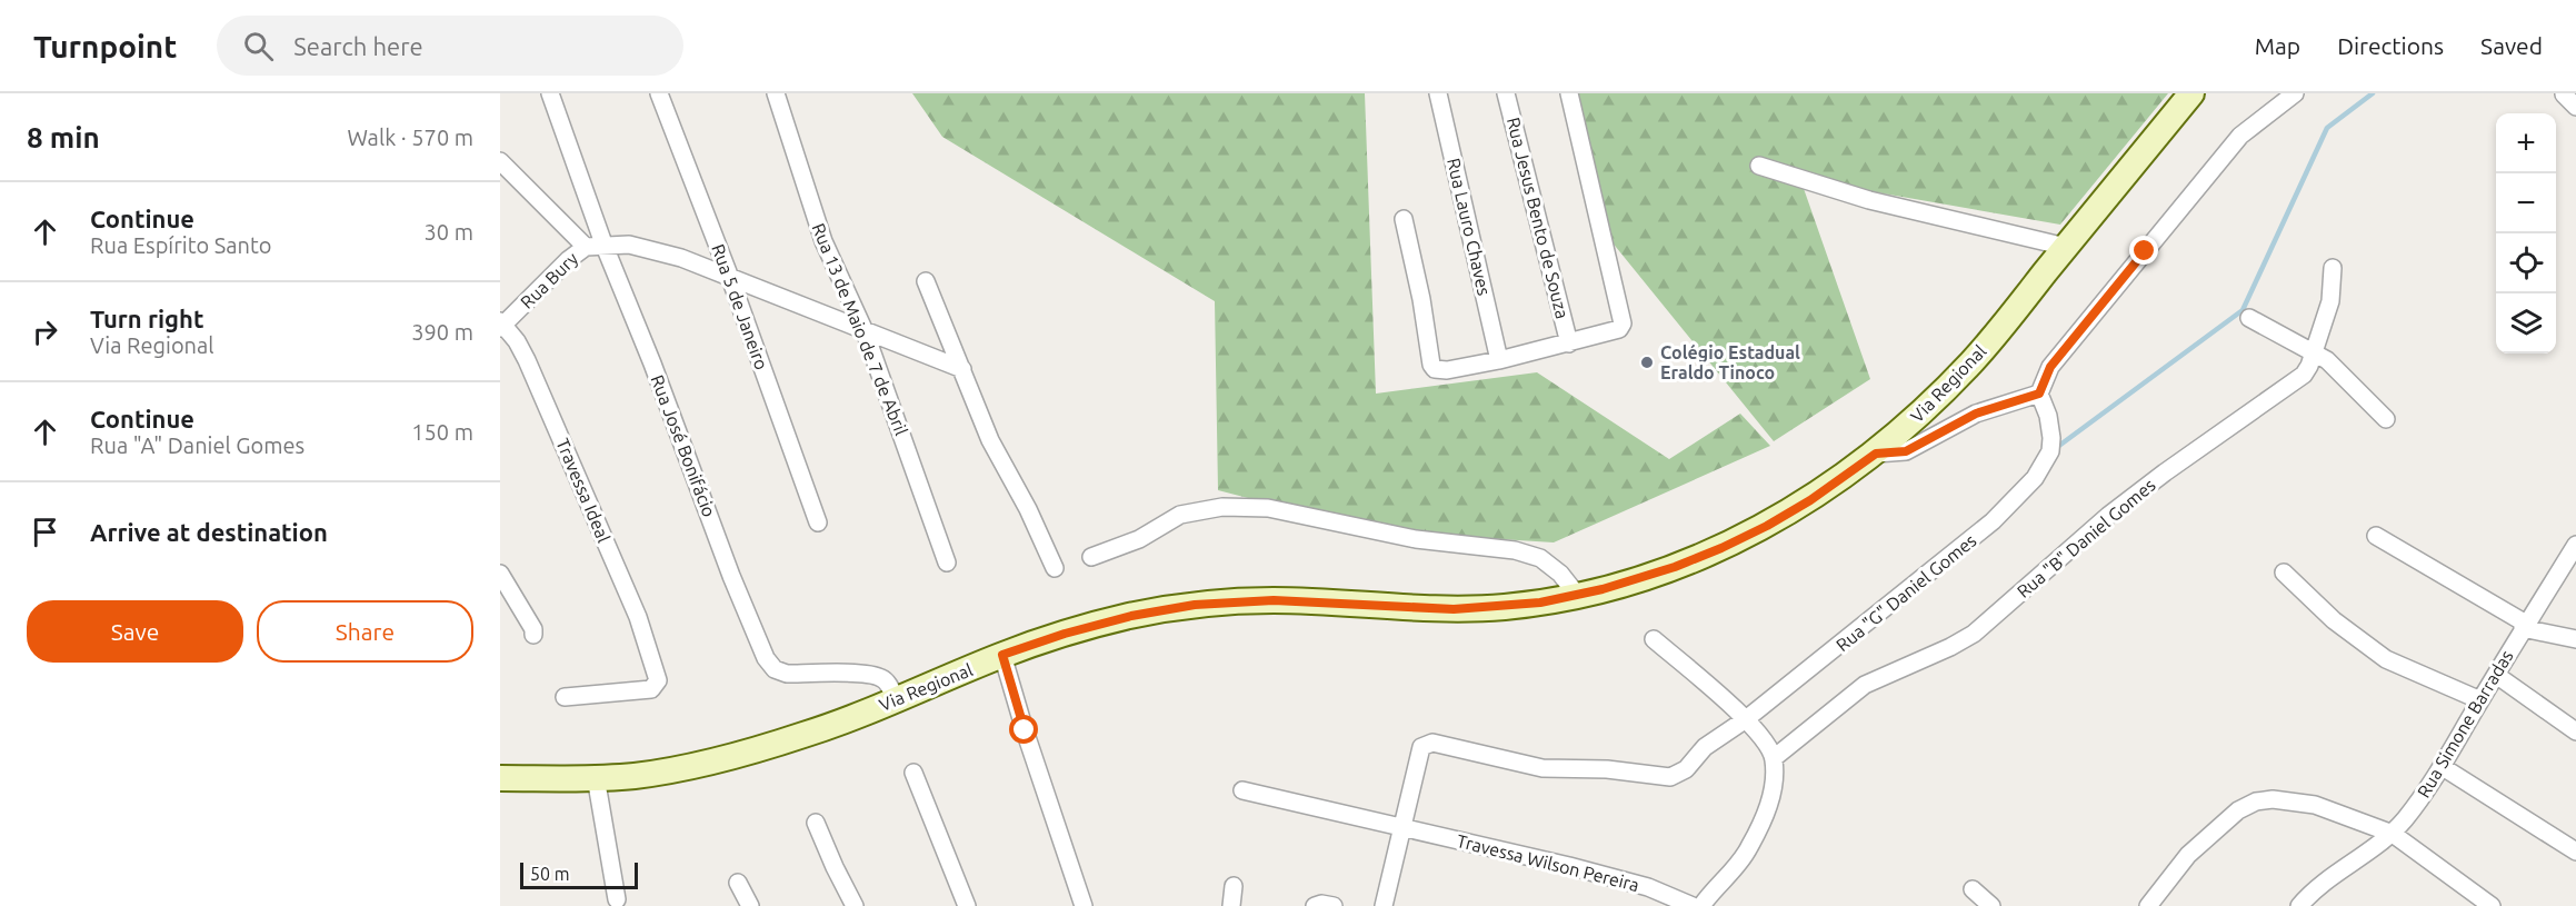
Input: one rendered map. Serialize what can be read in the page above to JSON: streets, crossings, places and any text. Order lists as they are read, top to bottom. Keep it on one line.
{"streets":{"main road":["Via Regional"],"street":["Rua Jesus Bento de Souza","Rua Lauro Chaves","Rua Bury","Rua 5 de Janeiro","Rua 13 de Maio de 7 de Abril","Rua José Bonifácio","Travessa Ideal","Rua \"B\" Daniel Gomes","Rua \"G\" Daniel Gomes","Rua Simone Barradas","Travessa Wilson Pereira"]},"crossings":[["Rua Bury","Rua 5 de Janeiro"],["Rua Bury","Rua 13 de Maio de 7 de Abril"],["Rua Bury","Rua José Bonifácio"],["Rua Bury","Travessa Ideal"],["Via Regional","Rua José Bonifácio"],["Rua \"G\" Daniel Gomes","Travessa Wilson Pereira"]],"places":["Colégio Estadual Eraldo Tinoco"],"scale_bar":"50 m","page":{"header":"Turnpoint","search":"Search here","nav":["Map","Directions","Saved"],"heading":["8 min","Walk · 570 m"],"map_buttons":["+","−"],"list":[["Continue","Rua Espírito Santo","30 m"],["Turn right","Via Regional","390 m"],["Continue","Rua \"A\" Daniel Gomes","150 m"],"Arrive at destination"],"buttons":["Save","Share"],"scale":"50 m"}}
